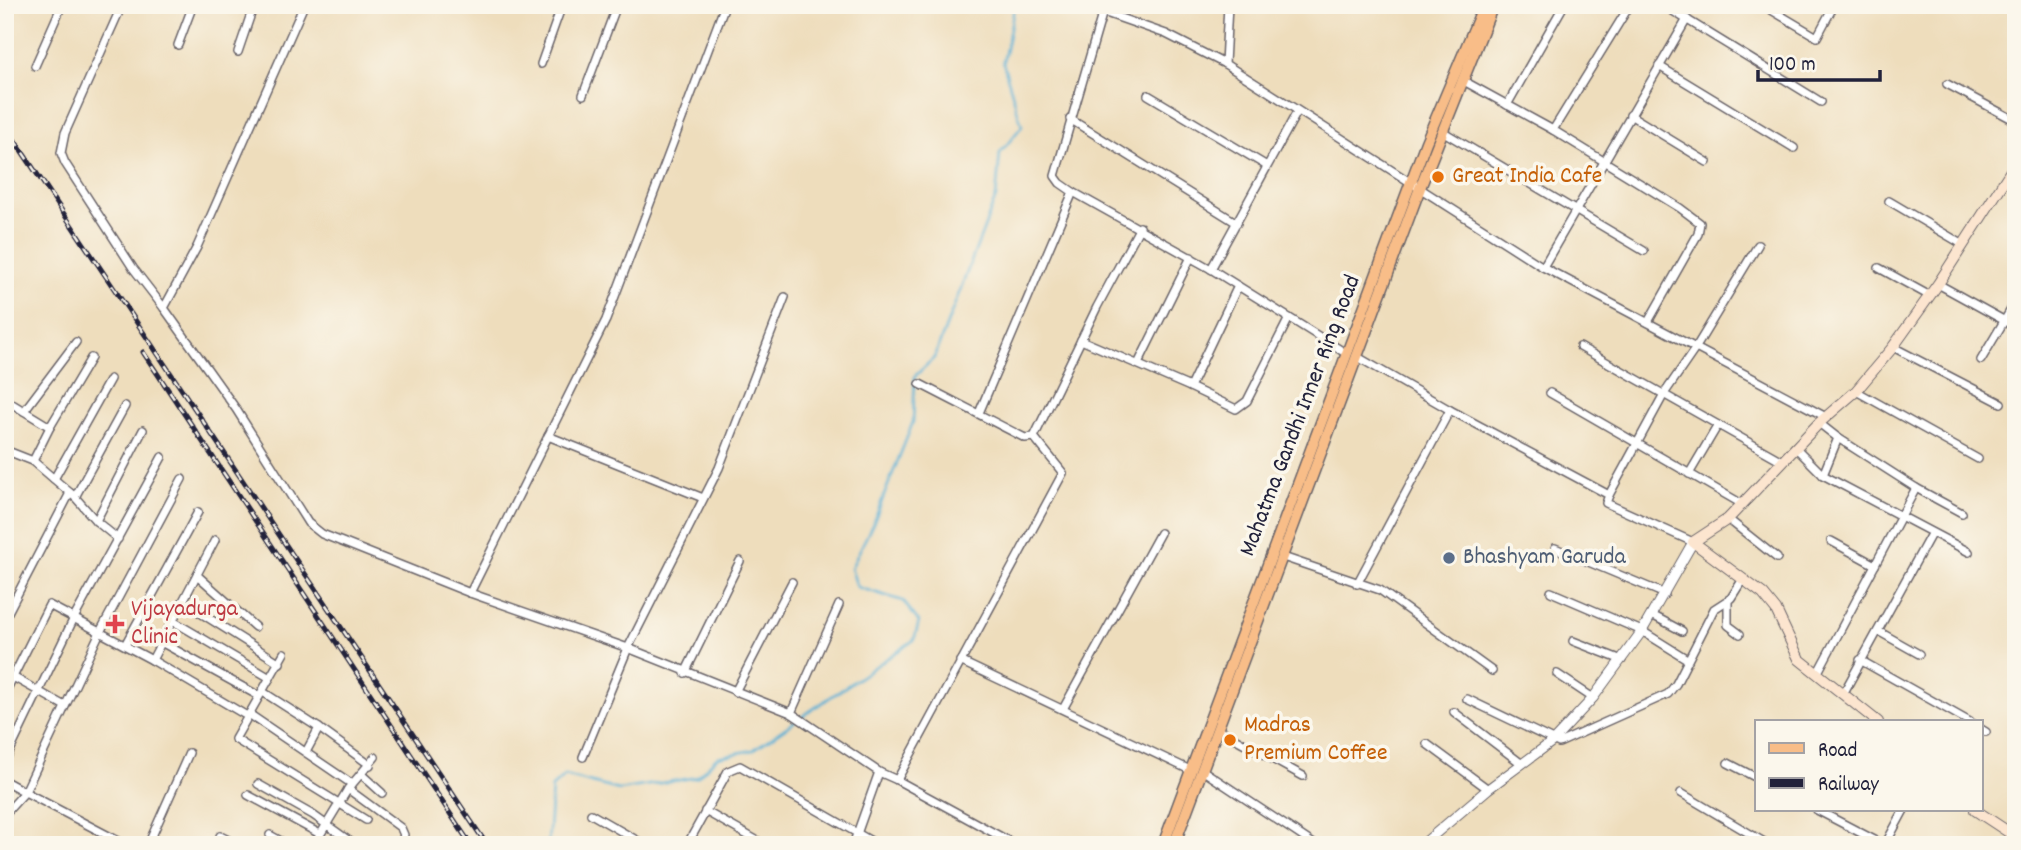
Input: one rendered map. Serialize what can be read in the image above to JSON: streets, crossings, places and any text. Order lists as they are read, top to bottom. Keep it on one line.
{"streets":{"main road":["Mahatma Gandhi Inner Ring Road"]},"places":{"other":["Great India Cafe","Bhashyam Garuda","Madras Premium Coffee"],"health":["Vijayadurga Clinic"]},"legend":["Road","Railway"],"scale_bar":"100 m"}
